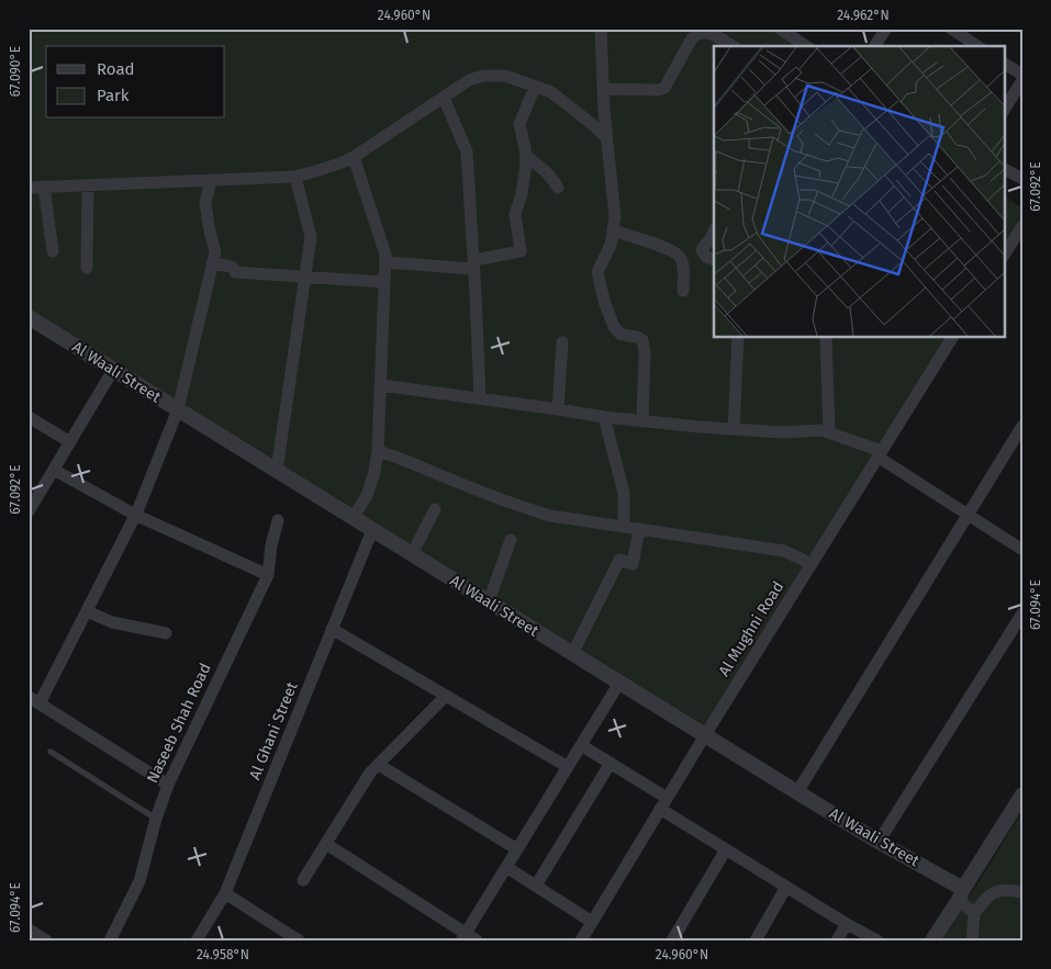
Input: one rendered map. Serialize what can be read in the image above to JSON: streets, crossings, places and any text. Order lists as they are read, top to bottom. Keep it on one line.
{"streets":{"street":["Al Waali Street","Al Mughni Road","Naseeb Shah Road","Al Ghani Street"]},"crossings":[["Al Waali Street","Al Mughni Road"],["Al Waali Street","Al Ghani Street"]],"legend":["Road","Park"],"coordinates":["24.960°N","24.962°N","67.090°E","67.092°E","67.094°E","24.958°N"]}
